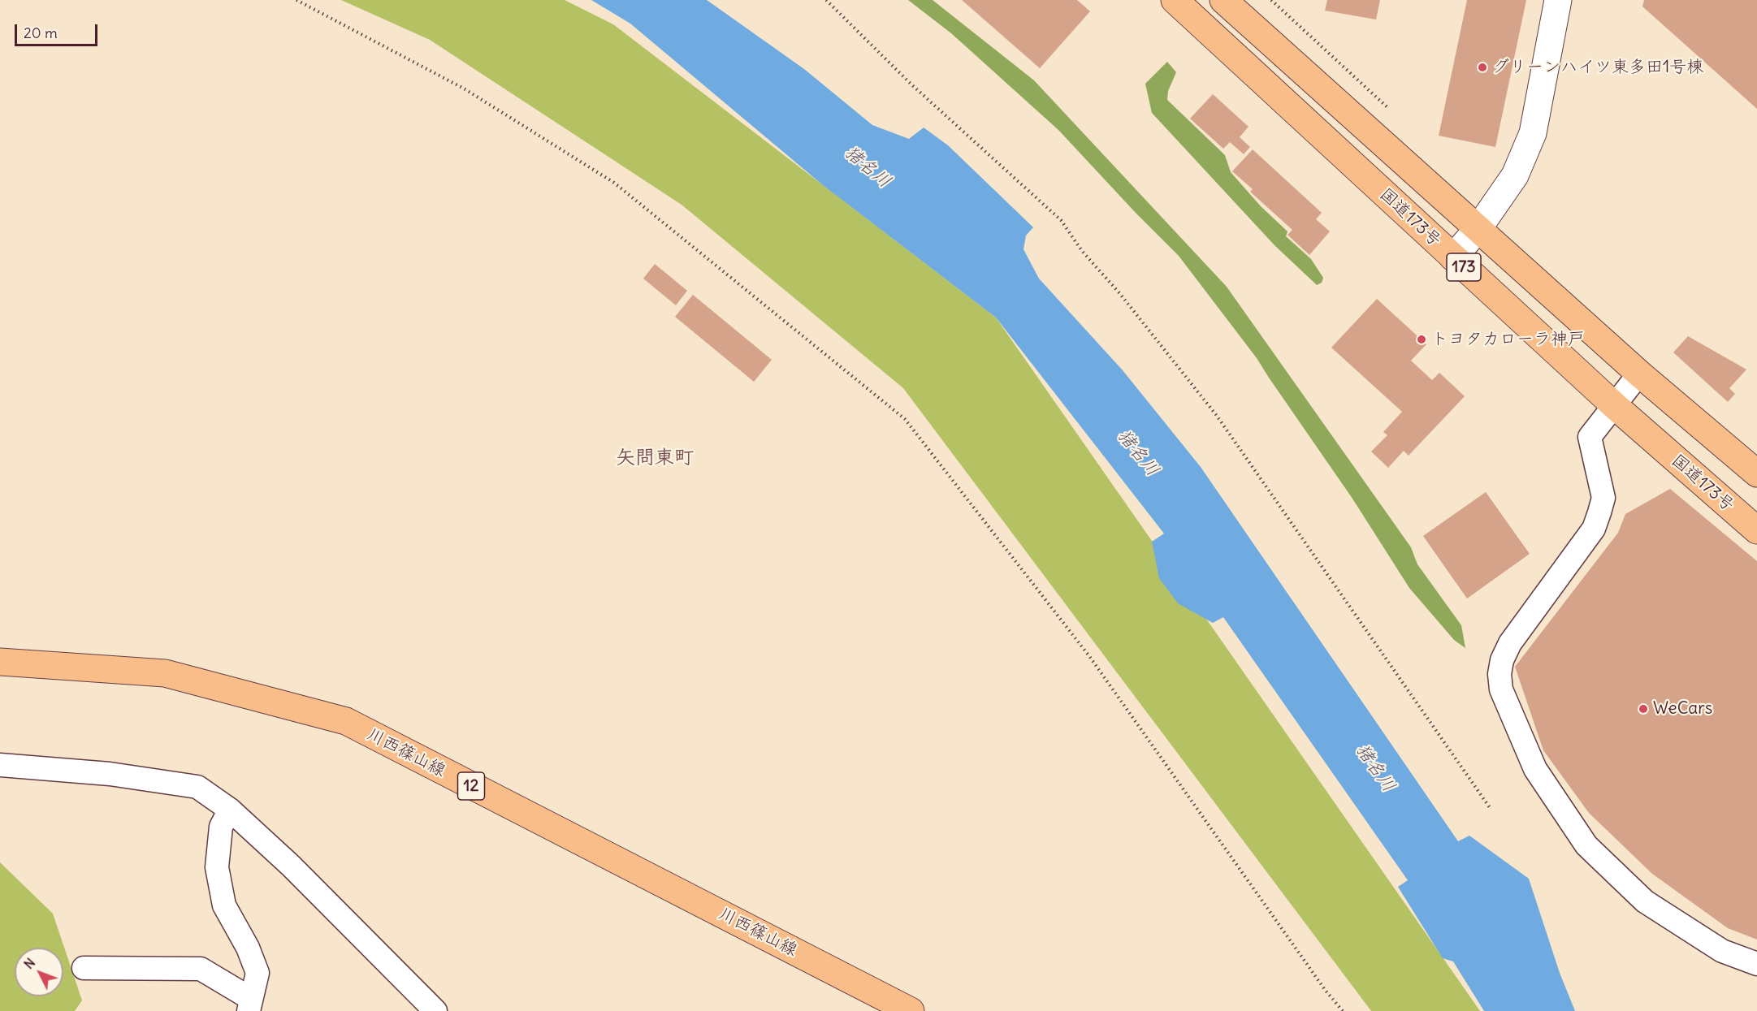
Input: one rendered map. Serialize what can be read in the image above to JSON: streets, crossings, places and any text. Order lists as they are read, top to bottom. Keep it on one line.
{"streets":{"main road":["国道173号","173","川西篠山線","12"]},"districts":["矢問東町"],"water":["猪名川"],"places":["グリーンハイツ東多田1号棟","トヨタカローラ神戸","WeCars"],"scale_bar":"20 m","north":"top left"}
